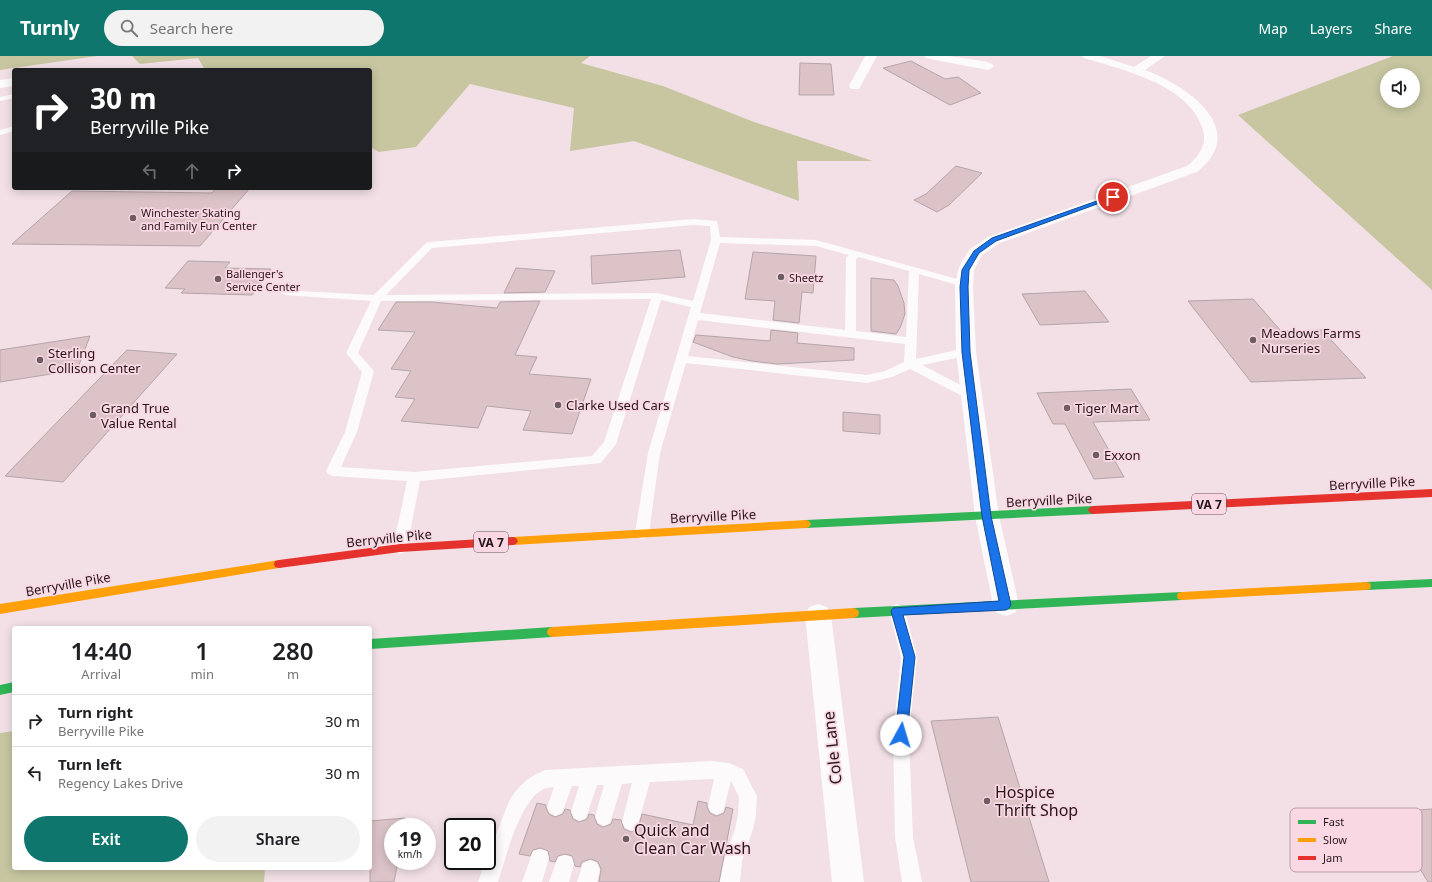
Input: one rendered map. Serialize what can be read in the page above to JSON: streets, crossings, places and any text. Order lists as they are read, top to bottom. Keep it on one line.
{"streets":{"highway":["Berryville Pike","VA 7"],"street":["Cole Lane"]},"places":["Winchester Skating and Family Fun Center","Sheetz","Ballenger's Service Center","Meadows Farms Nurseries","Sterling Collison Center","Clarke Used Cars","Tiger Mart","Grand True Value Rental","Exxon","Hospice Thrift Shop","Quick and Clean Car Wash"],"legend":["Fast","Slow","Jam"],"page":{"header":"Turnly","search":"Search here","nav":["Map","Layers","Share"],"turn":["30 m","Berryville Pike"],"eta":["14:40","Arrival","1","min","280","m"],"list":[{"name":"Turn right","note":"Berryville Pike","value":"30 m"},{"name":"Turn left","note":"Regency Lakes Drive","value":"30 m"}],"buttons":["Exit","Share"],"speed":"19 km/h","limit":"20"}}
